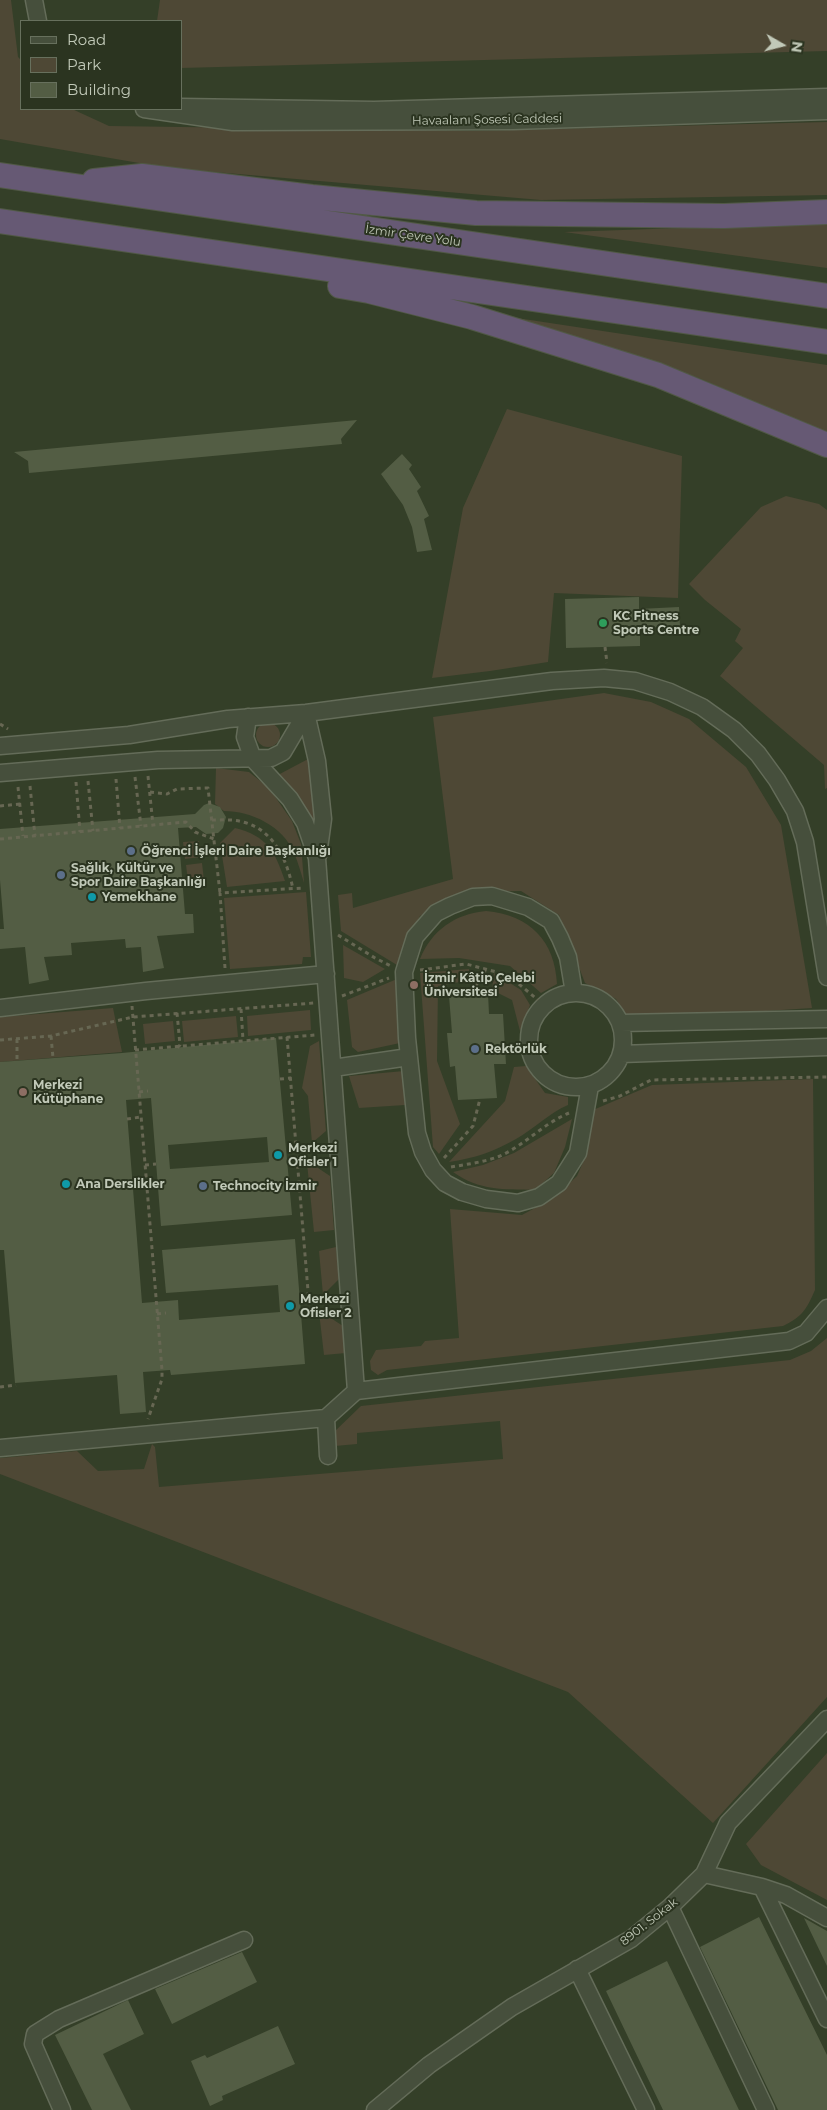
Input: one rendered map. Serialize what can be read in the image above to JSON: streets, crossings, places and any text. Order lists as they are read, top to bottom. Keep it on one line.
{"streets":{"highway":["İzmir Çevre Yolu"],"street":["Havaalanı Şosesi Caddesi","8901. Sokak"]},"places":["KC Fitness Sports Centre","Öğrenci İşleri Daire Başkanlığı","Sağlık, Kültür ve Spor Daire Başkanlığı","Yemekhane","İzmir Kâtip Çelebi Üniversitesi","Rektörlük","Merkezi Kütüphane","Merkezi Ofisler 1","Ana Derslikler","Technocity İzmir","Merkezi Ofisler 2"],"legend":["Road","Park","Building"],"north":"right"}
